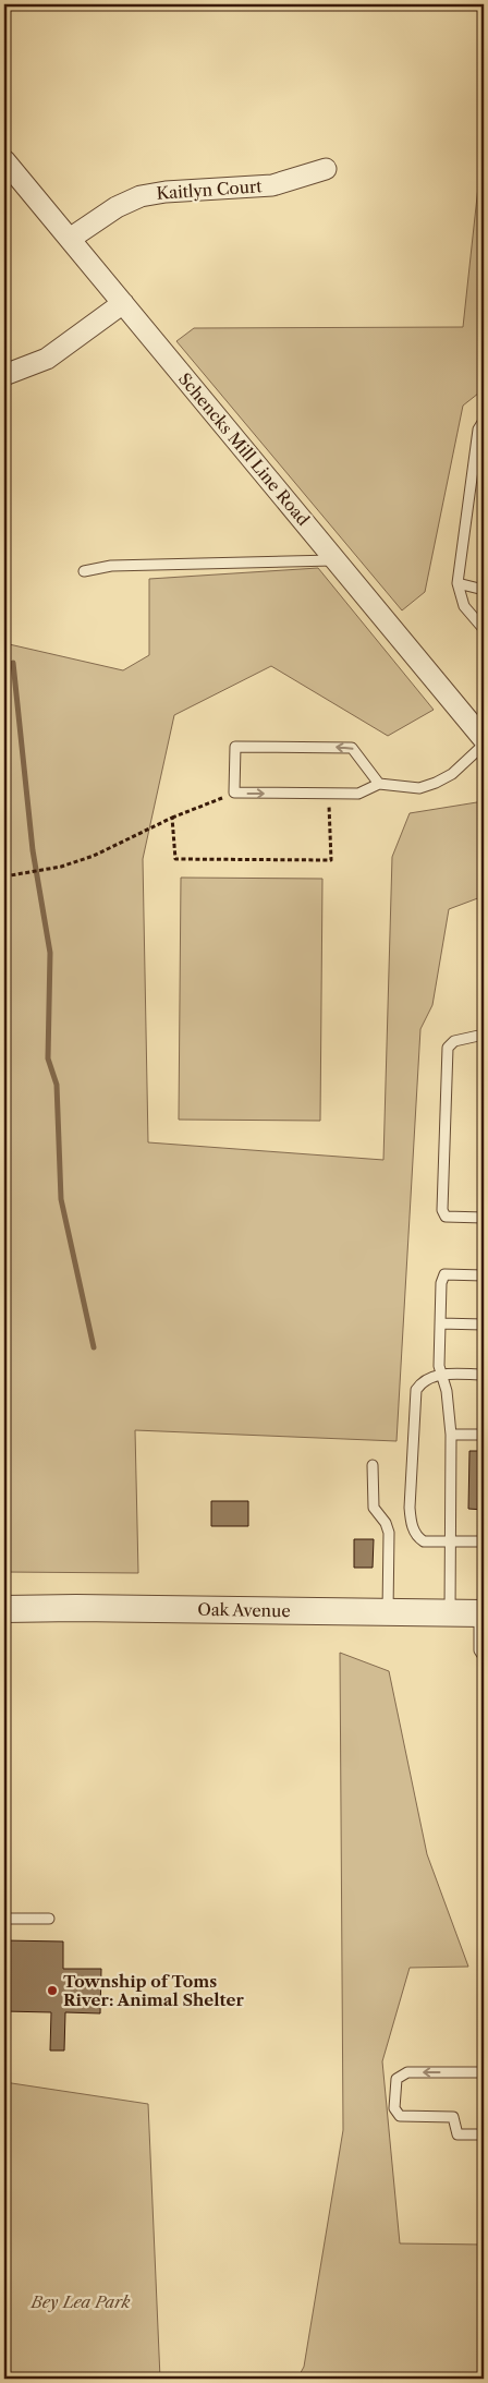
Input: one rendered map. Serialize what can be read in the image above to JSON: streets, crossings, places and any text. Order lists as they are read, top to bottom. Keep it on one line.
{"streets":{"street":["Kaitlyn Court","Schencks Mill Line Road","Oak Avenue"]},"crossings":[["Kaitlyn Court","Schencks Mill Line Road"]],"parks":["Bey Lea Park"],"places":["Township of Toms River: Animal Shelter"]}
